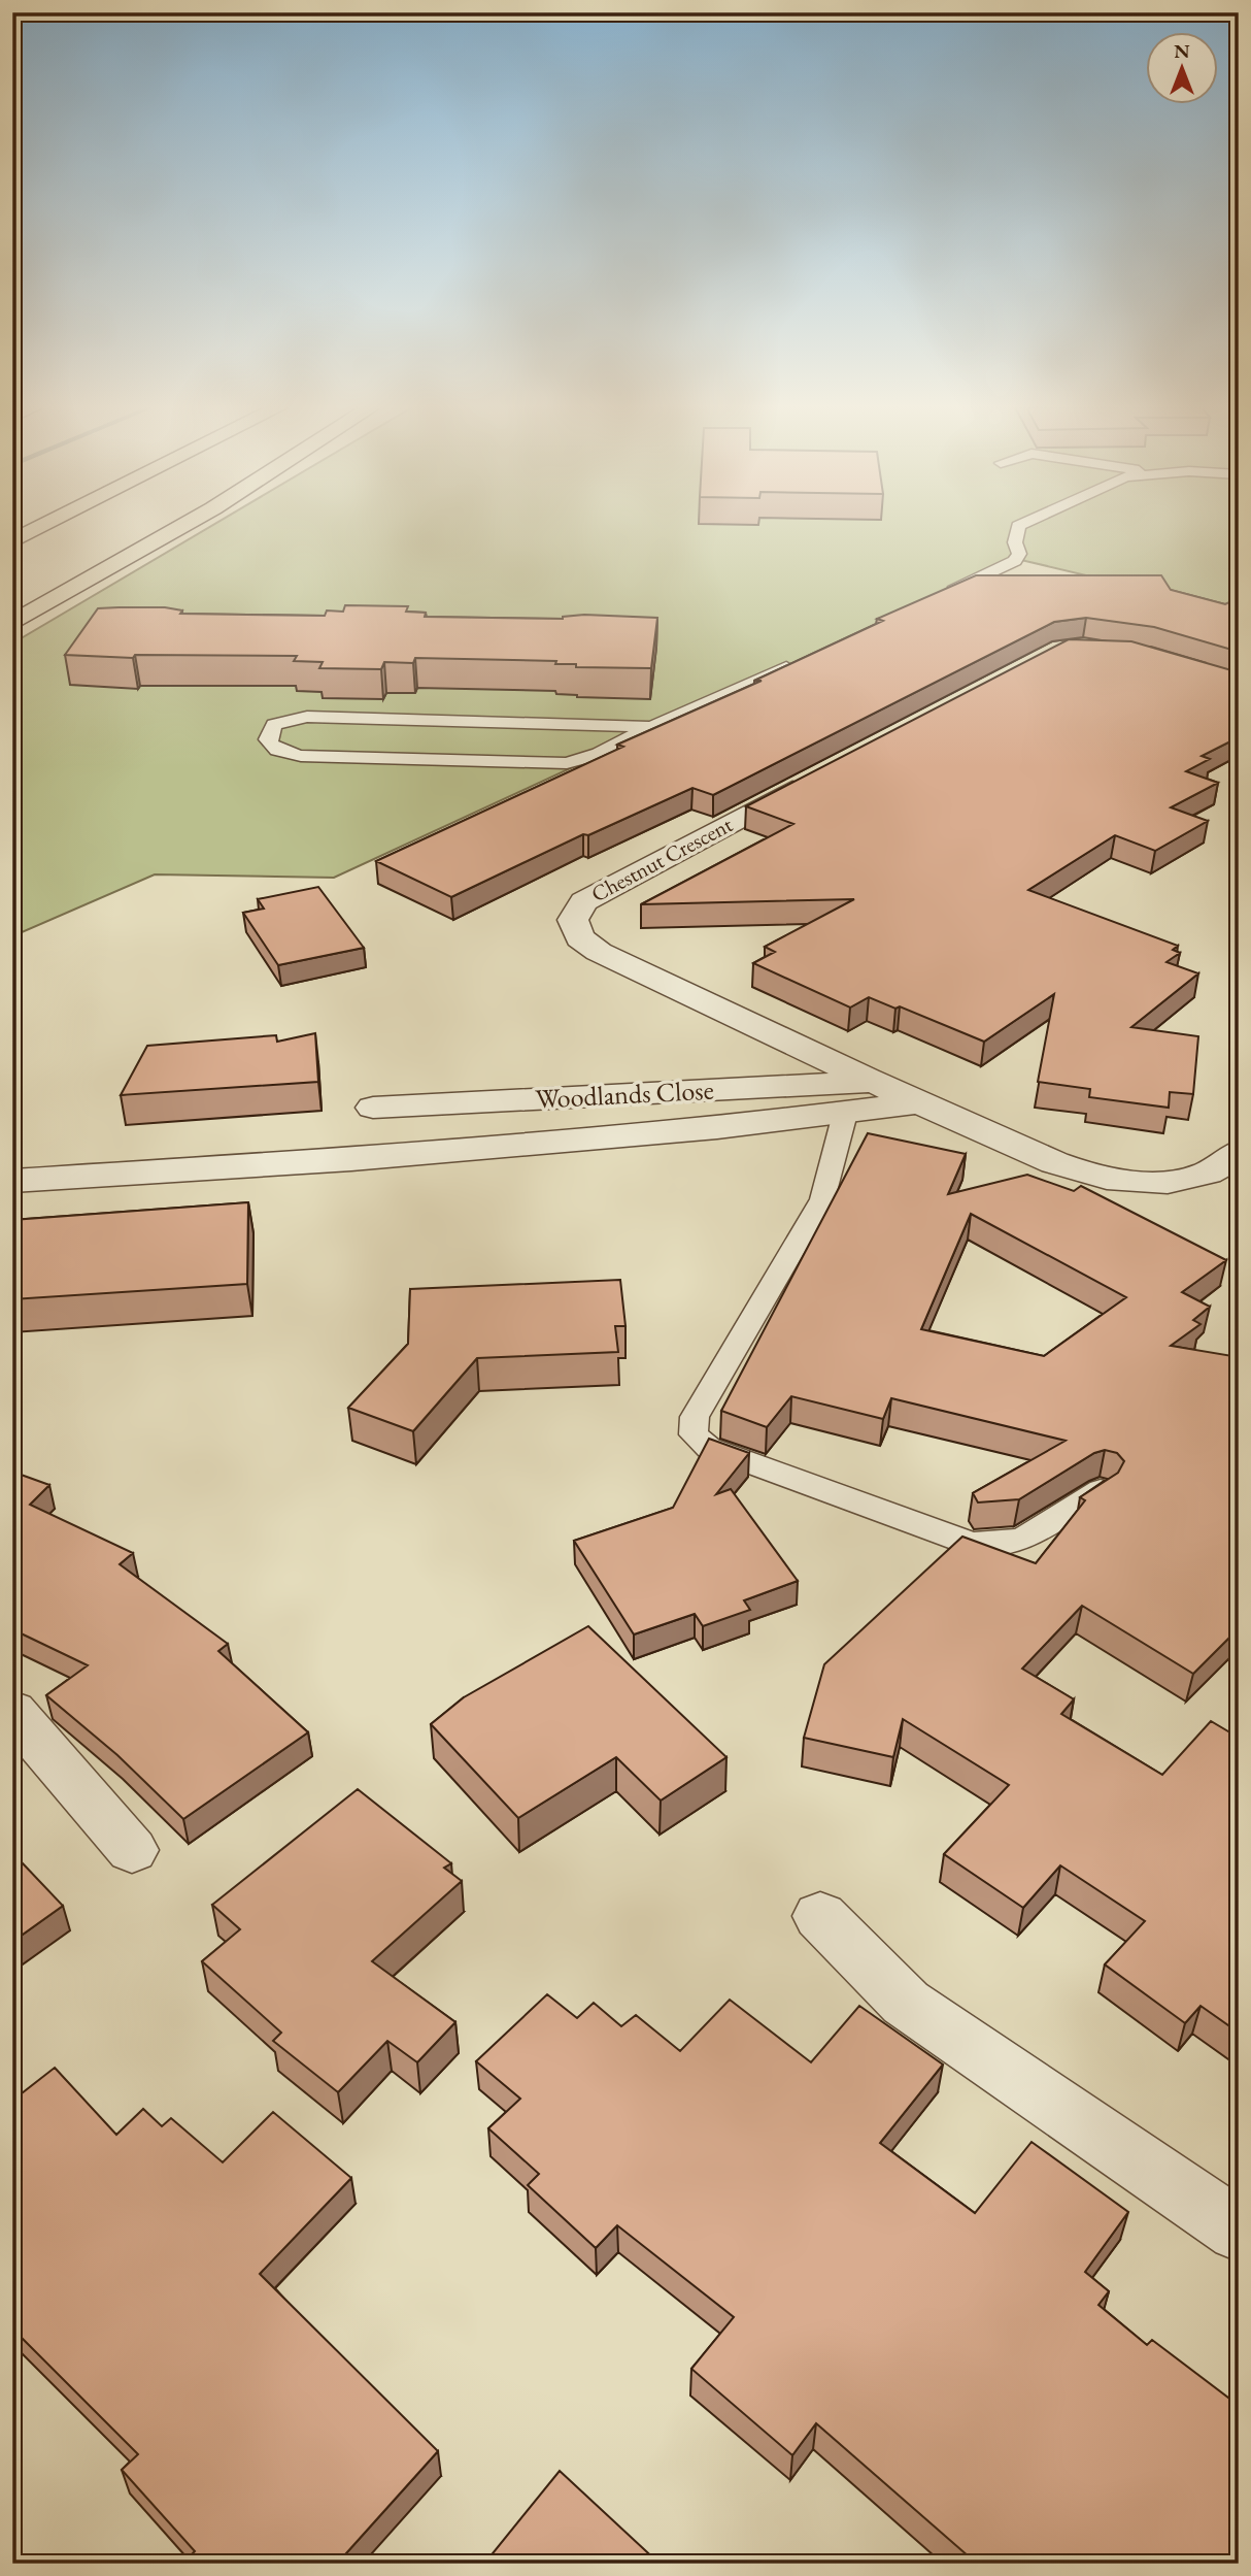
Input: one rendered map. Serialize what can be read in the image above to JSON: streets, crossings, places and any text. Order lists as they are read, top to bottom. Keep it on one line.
{"streets":{"street":["Chestnut Crescent","Woodlands Close"]},"crossings":[["Chestnut Crescent","Woodlands Close"]],"north":"top"}
